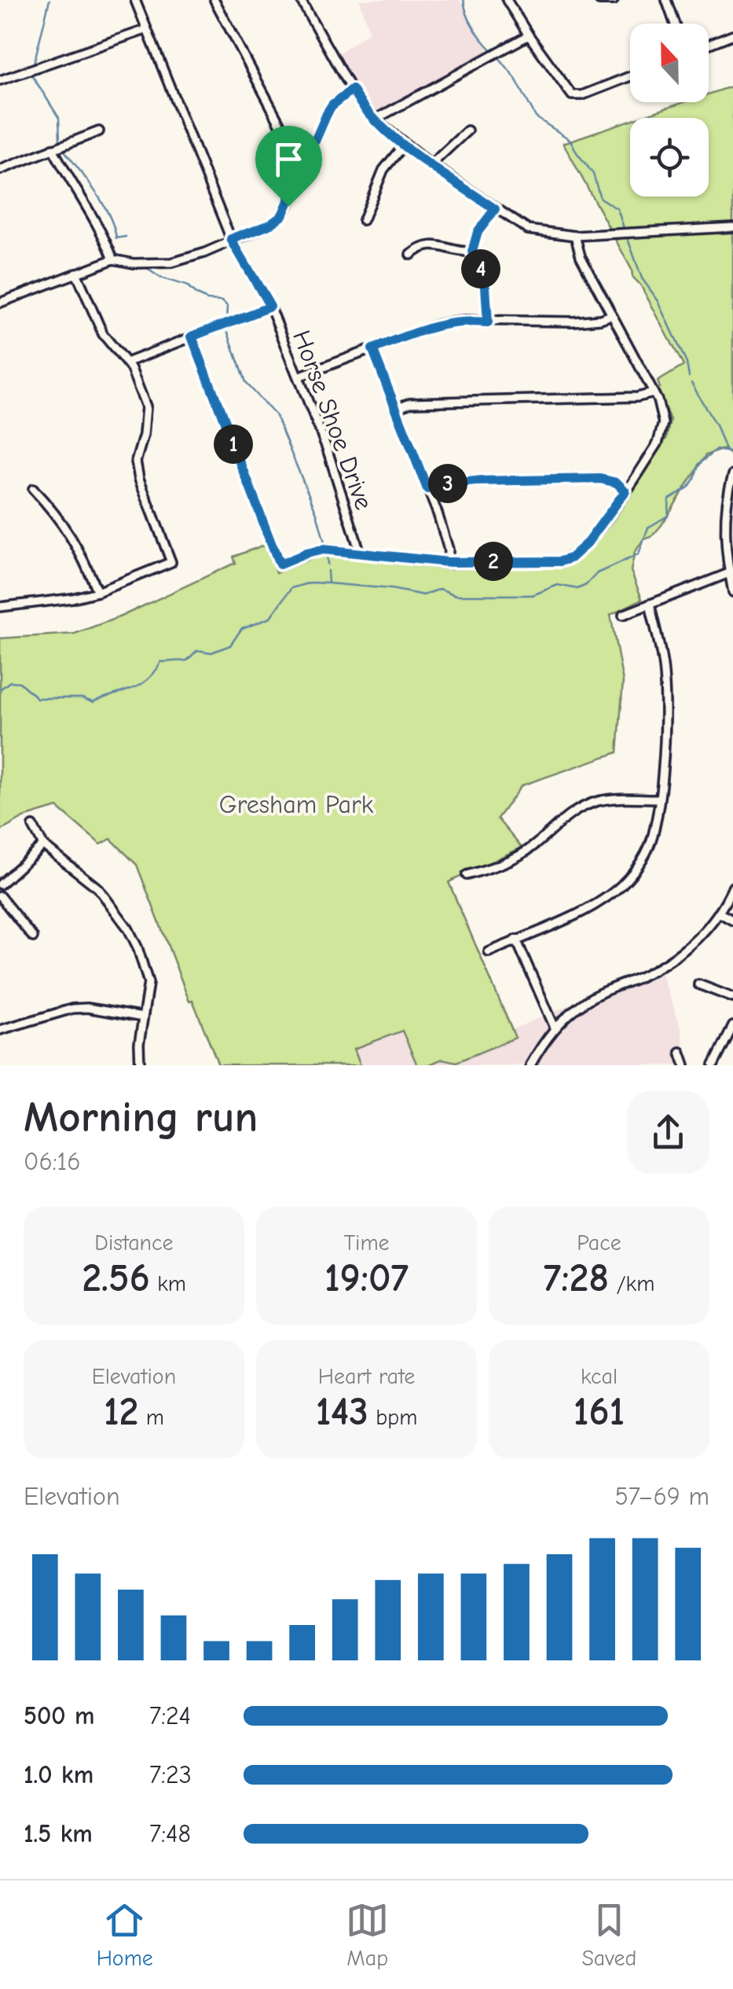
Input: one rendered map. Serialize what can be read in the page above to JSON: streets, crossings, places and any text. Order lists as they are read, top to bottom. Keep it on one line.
{"streets":{"street":["Horse Shoe Drive"]},"parks":["Gresham Park"],"north":"top","page":{"pins":["4","1","3","2"],"heading":["Morning run","06:16"],"stats":[["Distance","2.56 km"],["Time","19:07"],["Pace","7:28 /km"],["Elevation","12 m"],["Heart rate","143 bpm"],["kcal","161"]],"chart":["Elevation","57–69 m"],"list":[{"name":"500 m","note":"7:24"},{"name":"1.0 km","note":"7:23"},{"name":"1.5 km","note":"7:48"}],"tabs":["Home","Map","Saved"]}}
